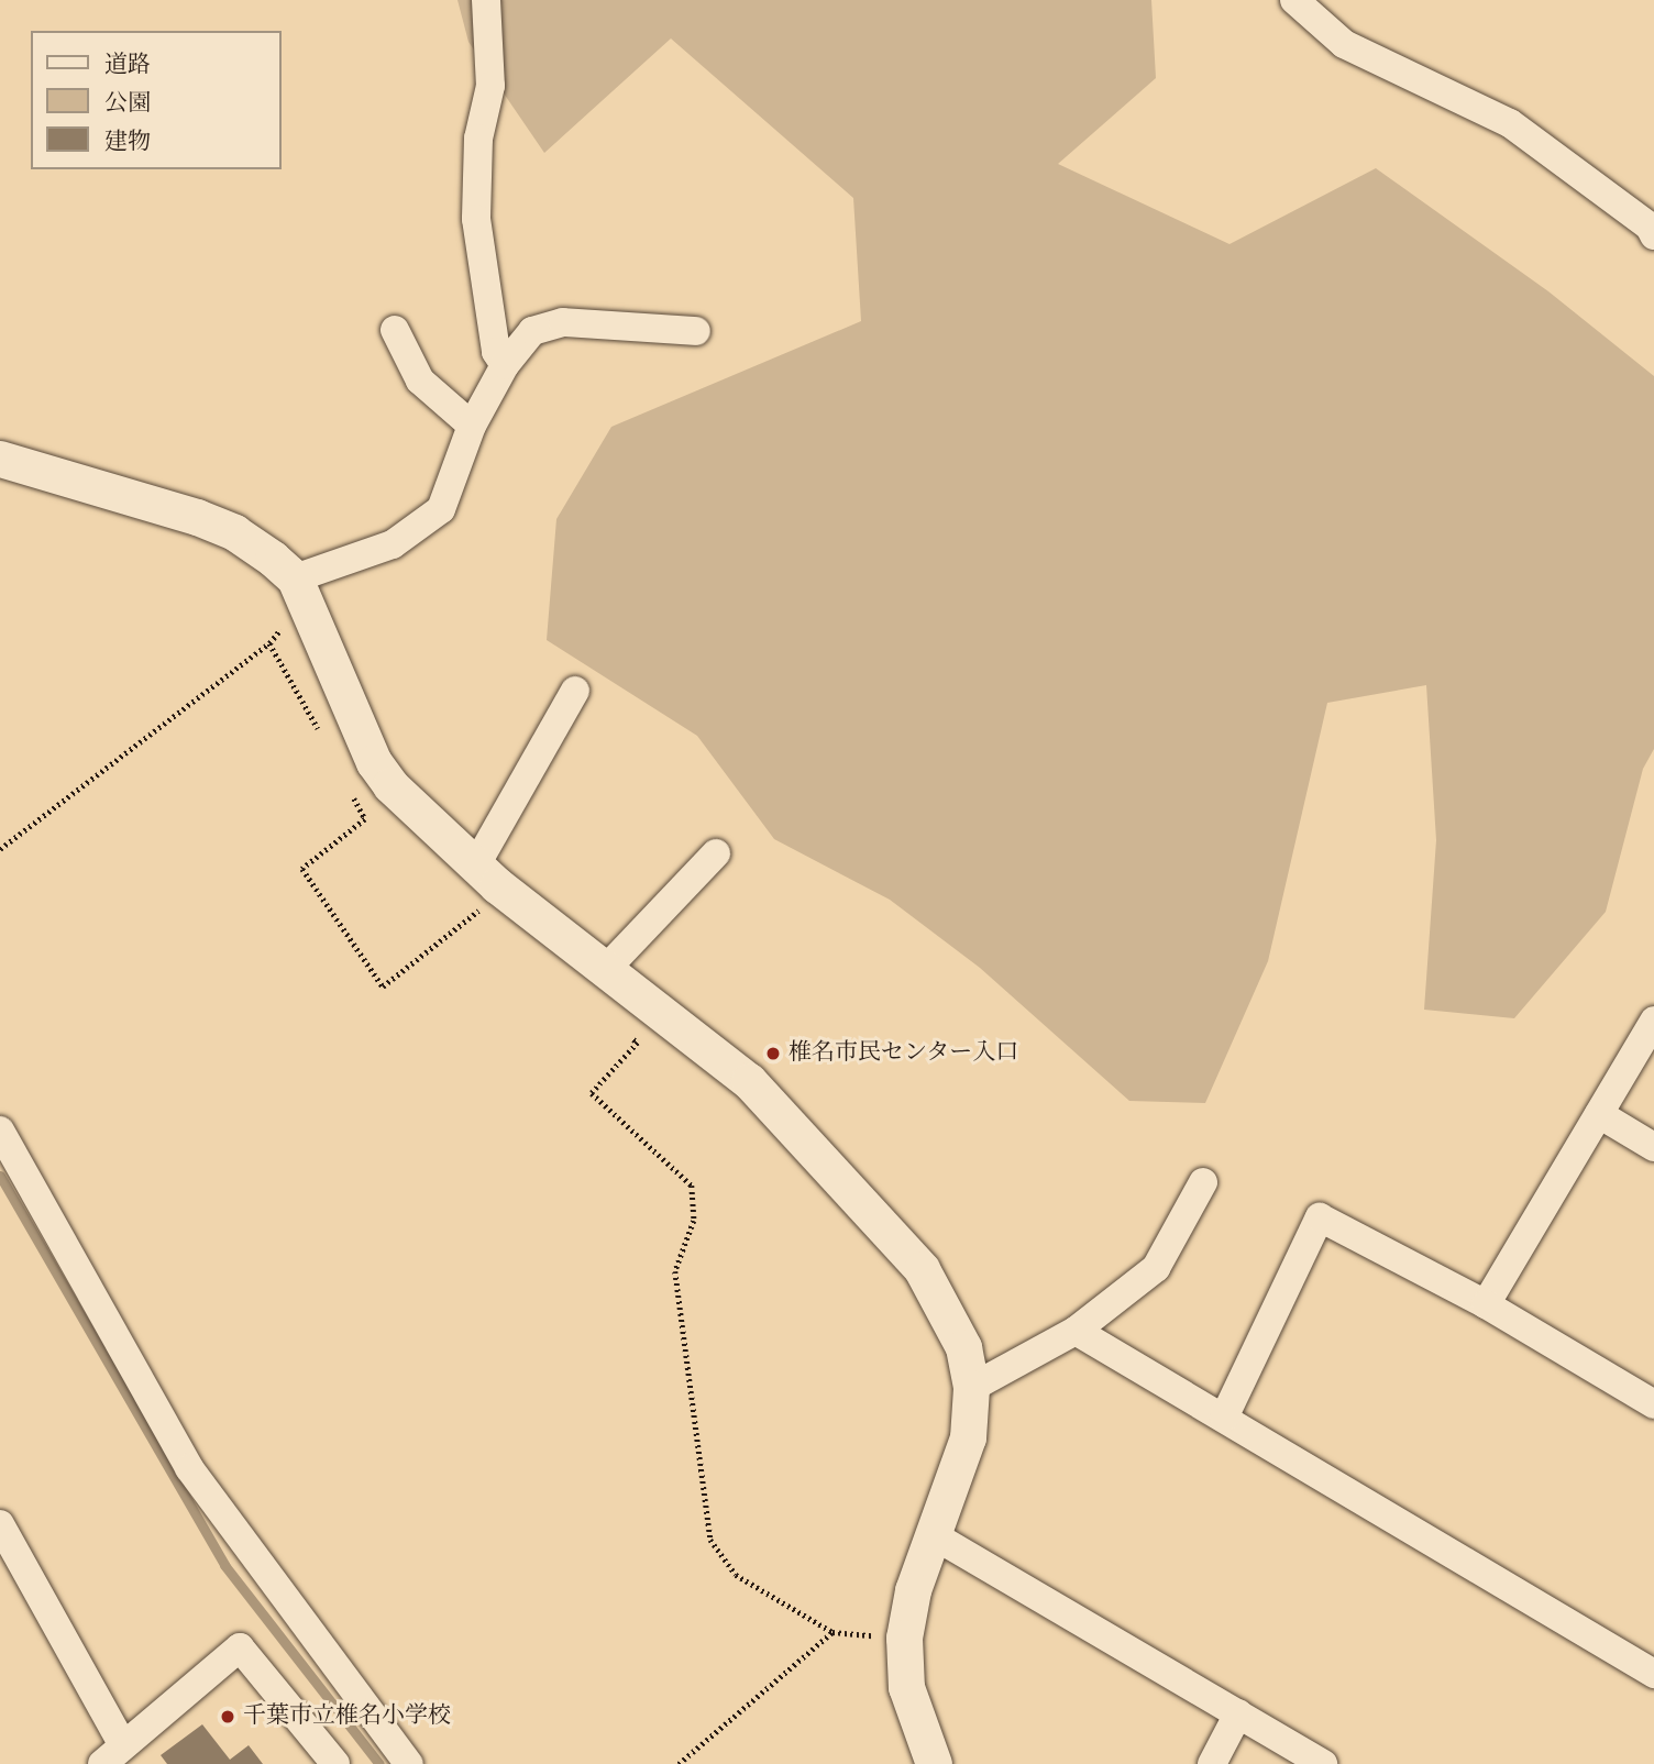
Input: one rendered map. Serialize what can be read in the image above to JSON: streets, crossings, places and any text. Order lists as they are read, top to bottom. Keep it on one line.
{"places":["椎名市民センター入口","千葉市立椎名小学校"],"legend":["道路","公園","建物"]}
